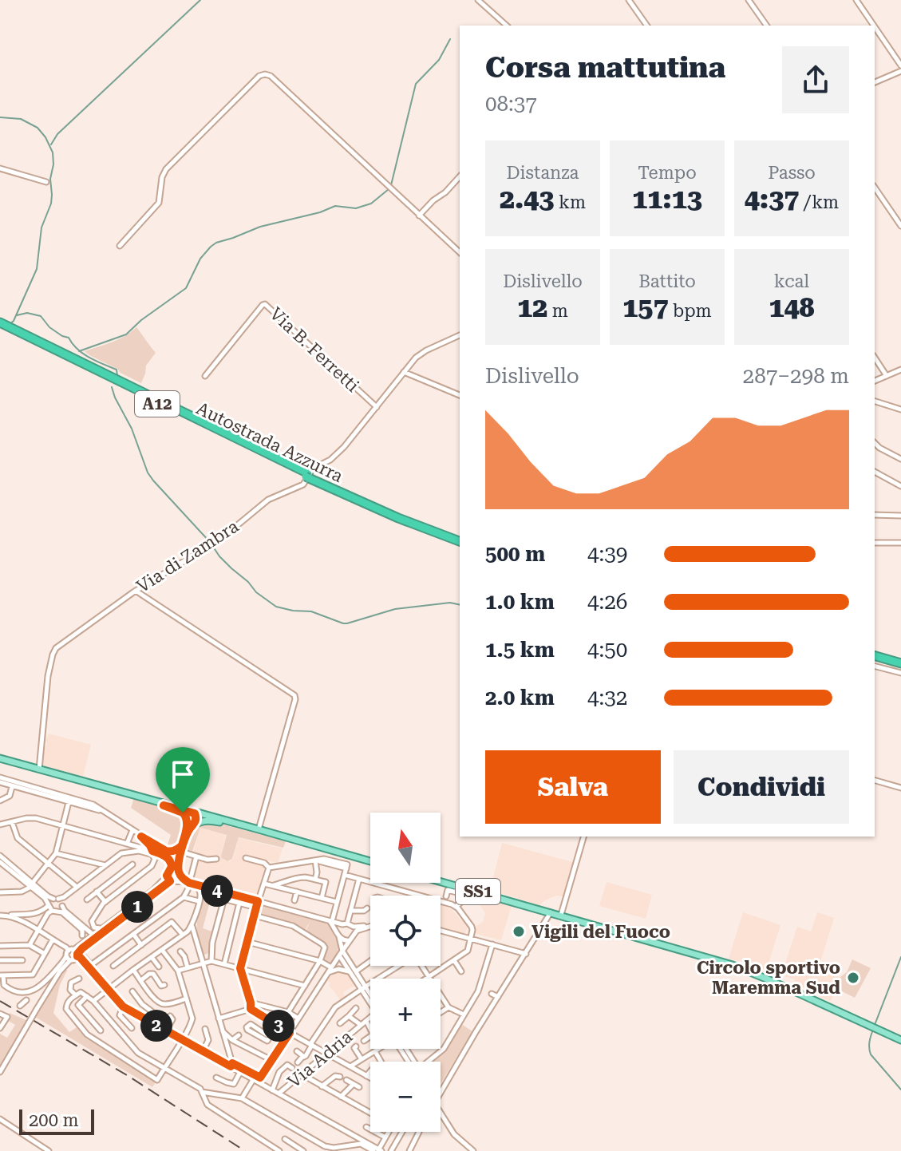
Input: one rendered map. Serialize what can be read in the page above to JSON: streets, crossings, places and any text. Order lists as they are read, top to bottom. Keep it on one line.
{"streets":{"highway":["A12","Autostrada Azzurra"],"main road":["SS1"],"street":["Via B. Ferretti","Via di Zambra","Via Adria"]},"crossings":[["Via B. Ferretti","Via di Zambra"]],"places":["Vigili del Fuoco","Circolo sportivo Maremma Sud"],"scale_bar":"200 m","north":"top","page":{"heading":["Corsa mattutina","08:37"],"stats":[["Distanza","2.43 km"],["Tempo","11:13"],["Passo","4:37 /km"],["Dislivello","12 m"],["Battito","157 bpm"],["kcal","148"]],"chart":["Dislivello","287–298 m"],"list":[{"name":"500 m","note":"4:39"},{"name":"1.0 km","note":"4:26"},{"name":"1.5 km","note":"4:50"},{"name":"2.0 km","note":"4:32"}],"buttons":["Salva","Condividi"],"map_buttons":["+","−"],"pins":["4","1","2","3"],"scale":"200 m"}}
